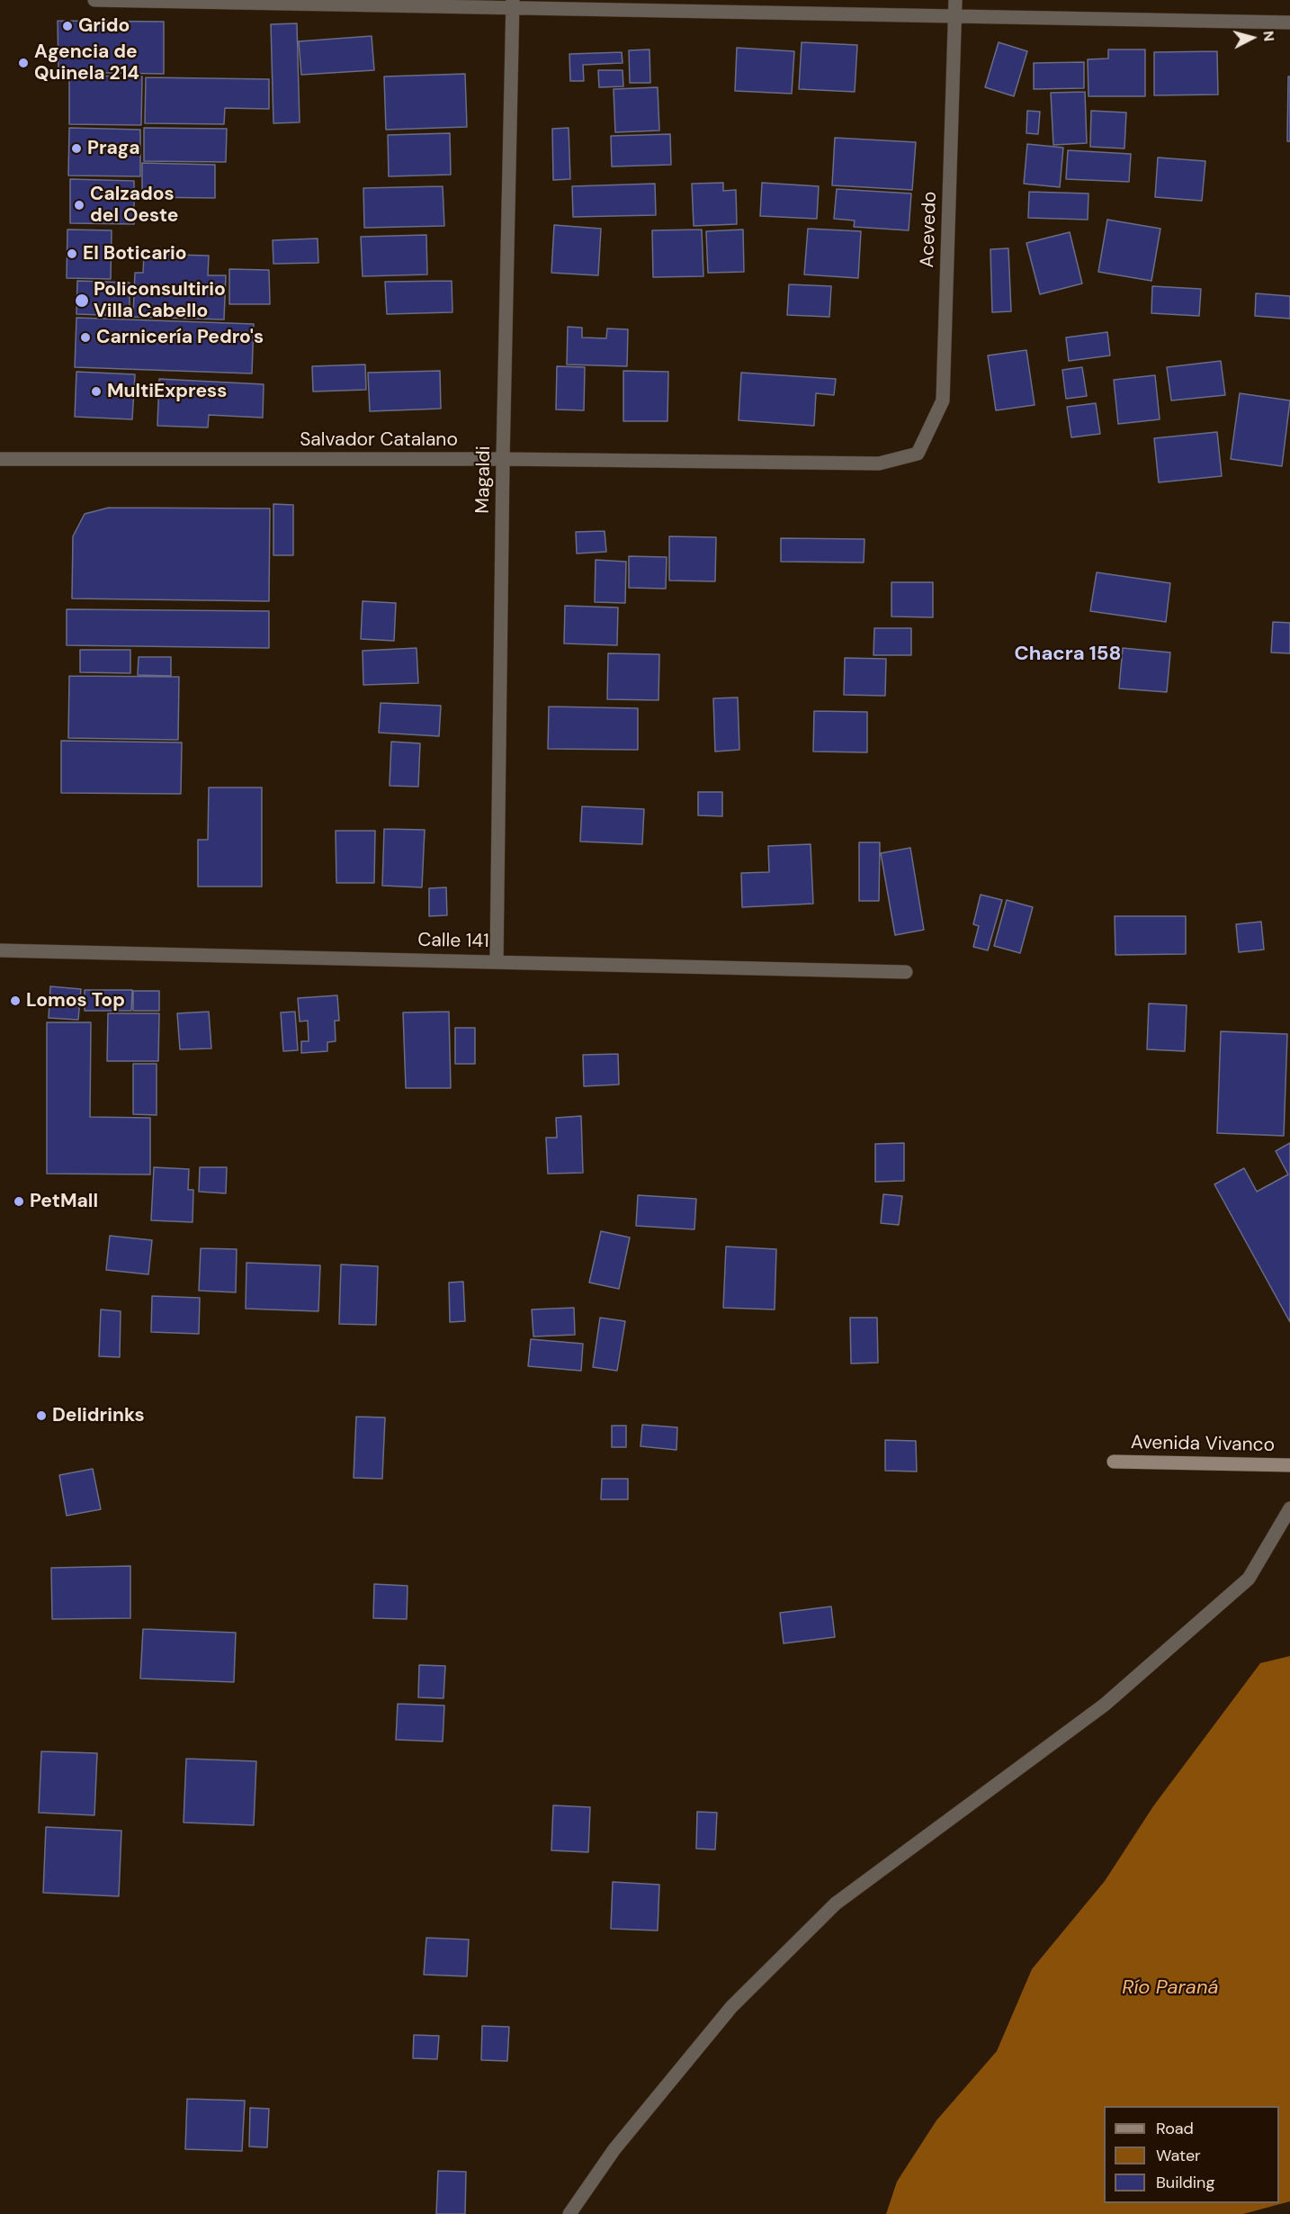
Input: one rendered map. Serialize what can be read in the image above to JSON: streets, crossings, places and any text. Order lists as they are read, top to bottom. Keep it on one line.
{"streets":{"main road":["Avenida Vivanco"],"street":["Acevedo","Salvador Catalano","Magaldi","Calle 141"]},"crossings":[["Acevedo","Salvador Catalano"],["Salvador Catalano","Magaldi"],["Magaldi","Calle 141"]],"districts":["Chacra 158"],"water":["Río Paraná"],"places":["Grido","Agencia de Quinela 214","Praga","Calzados del Oeste","El Boticario","Policonsultirio Villa Cabello","Carnicería Pedro's","MultiExpress","Lomos Top","PetMall","Delidrinks"],"legend":["Road","Water","Building"],"north":"right"}
